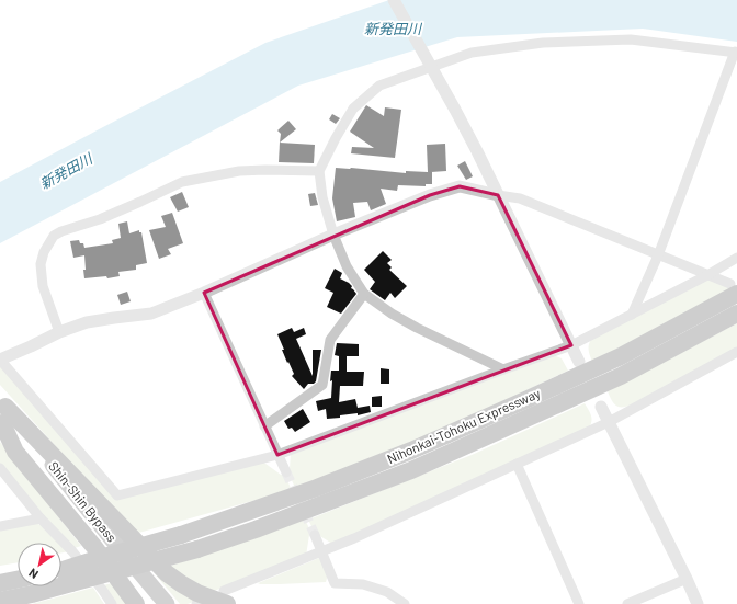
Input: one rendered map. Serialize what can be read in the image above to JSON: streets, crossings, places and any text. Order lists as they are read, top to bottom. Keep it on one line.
{"streets":{"highway":["Nihonkai-Tohoku Expressway","Shin-Shin Bypass"]},"water":["新発田川"],"north":"bottom left"}
